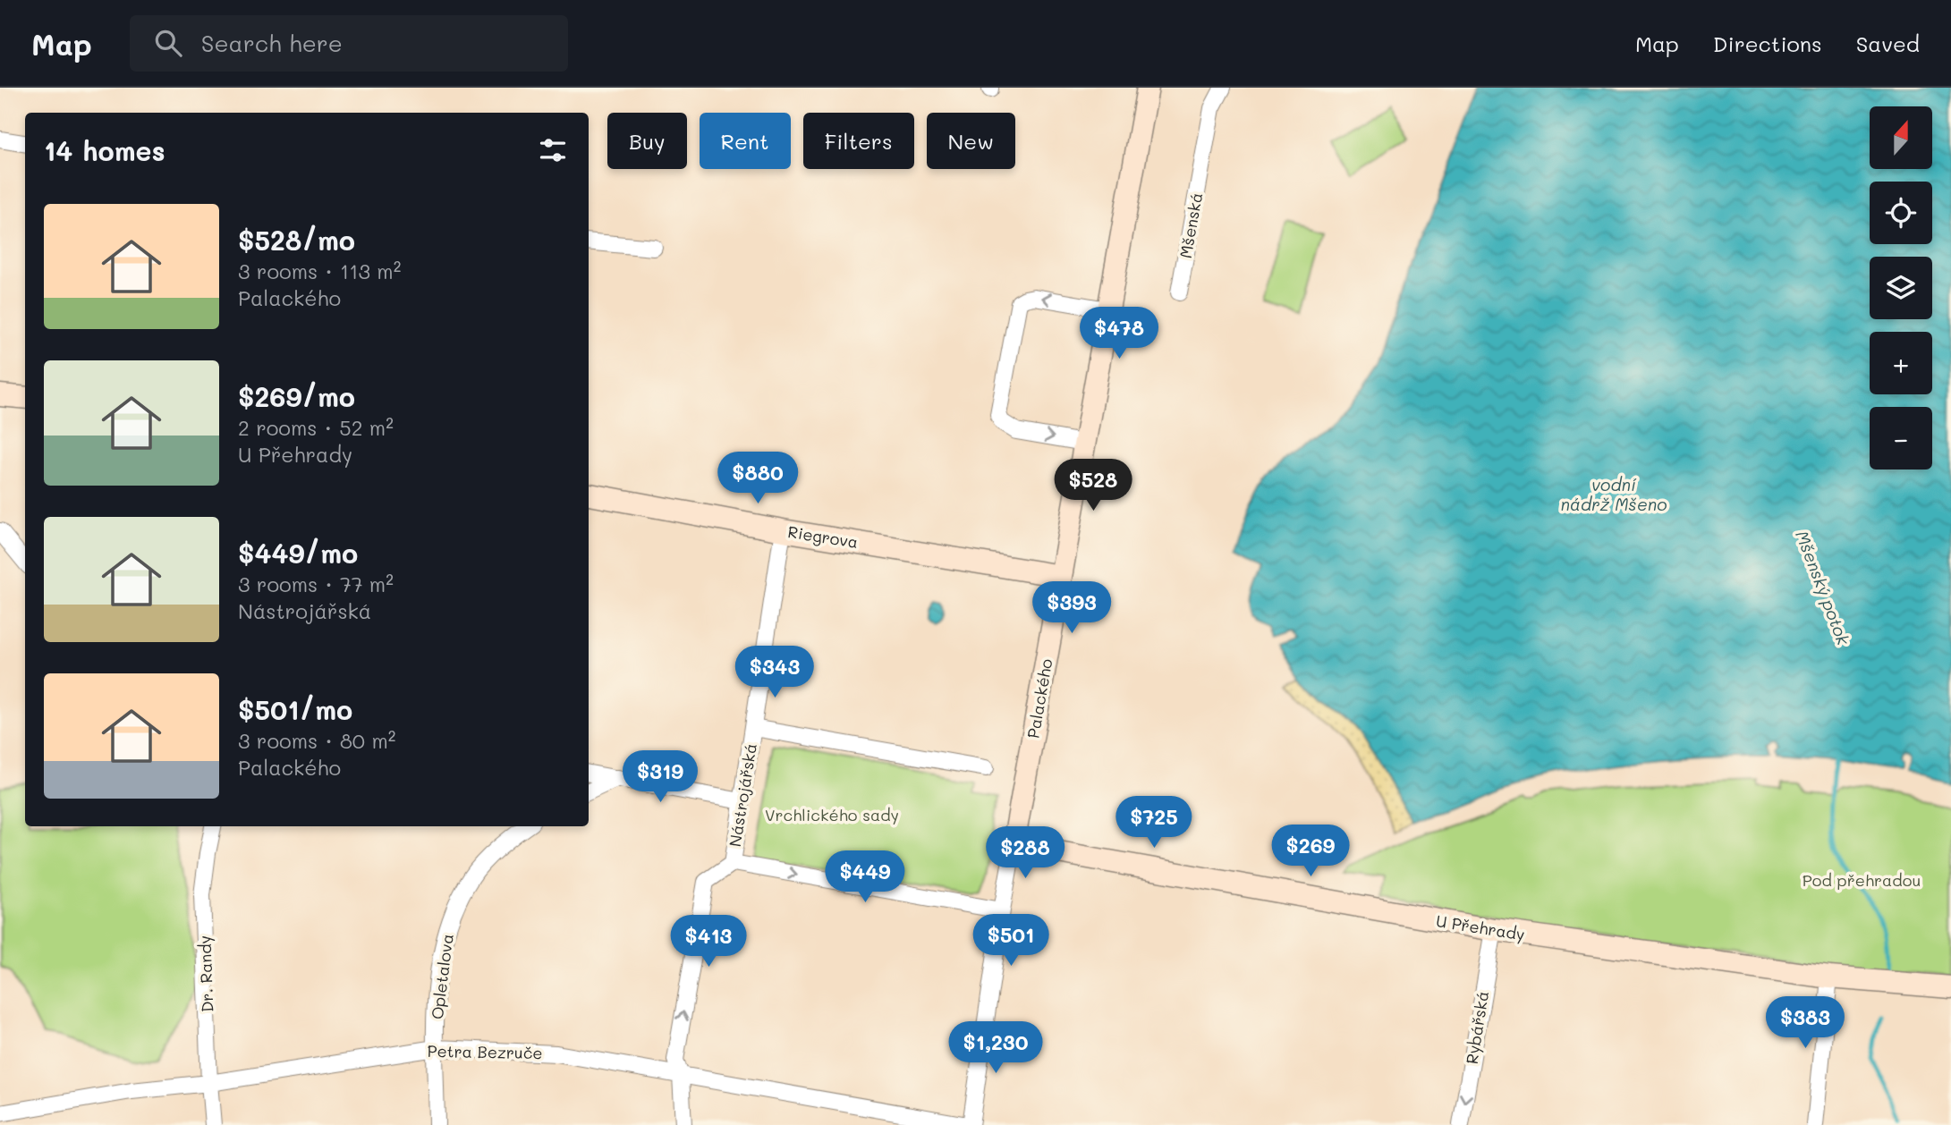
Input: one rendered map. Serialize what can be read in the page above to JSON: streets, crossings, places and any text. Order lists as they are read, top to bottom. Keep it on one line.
{"streets":{"street":["Mšenská","Riegrova","Palackého","Nástrojářská","U Přehrady","Dr. Randy","Opletalova","Rybářská","Petra Bezruče"]},"crossings":[["Riegrova","Palackého"],["Riegrova","Nástrojářská"],["Palackého","Nástrojářská"],["Palackého","U Přehrady"],["Palackého","Petra Bezruče"],["U Přehrady","Rybářská"],["Dr. Randy","Petra Bezruče"],["Opletalova","Petra Bezruče"]],"one_way":["Rybářská"],"water":["vodní nádrž Mšeno","Mšenský potok"],"parks":["Vrchlického sady","Pod přehradou"],"north":"top","page":{"header":"Map","search":"Search here","nav":["Map","Directions","Saved"],"map_buttons":["+","−"],"chip":["Buy","Rent","Filters","New"],"heading":"14 homes","list":[{"name":"$528/mo","note":"3 rooms · 113 m² · Palackého"},{"name":"$269/mo","note":"2 rooms · 52 m² · U Přehrady"},{"name":"$449/mo","note":"3 rooms · 77 m² · Nástrojářská"},{"name":"$501/mo","note":"3 rooms · 80 m² · Palackého"}],"price":["$478","$880","$528","$393","$343","$319","$725","$269","$288","$449","$501","$413","$383","$1,230"]}}
